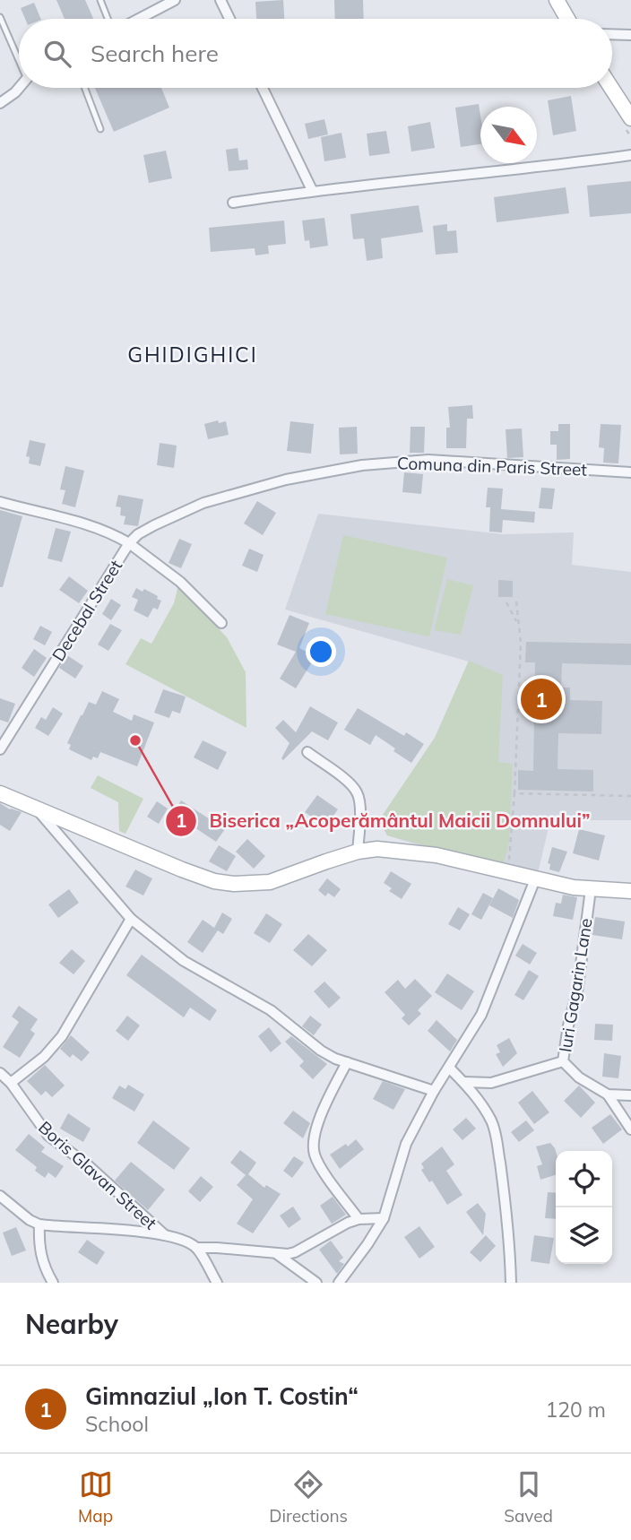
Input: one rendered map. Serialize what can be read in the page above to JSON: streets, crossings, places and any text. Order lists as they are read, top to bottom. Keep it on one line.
{"streets":{"street":["Comuna din Paris Street","Decebal Street","Iuri Gagarin Lane","Boris Glavan Street"]},"crossings":[["Comuna din Paris Street","Decebal Street"]],"districts":["GHIDIGHICI"],"places":["Biserica „Acoperământul Maicii Domnului”"],"north":"bottom right","page":{"search":"Search here","pins":"1","heading":"Nearby","list":[{"mark":"1","name":"Gimnaziul „Ion T. Costin“","note":"School","value":"120 m"}],"nav":["Map","Directions","Saved"]}}
